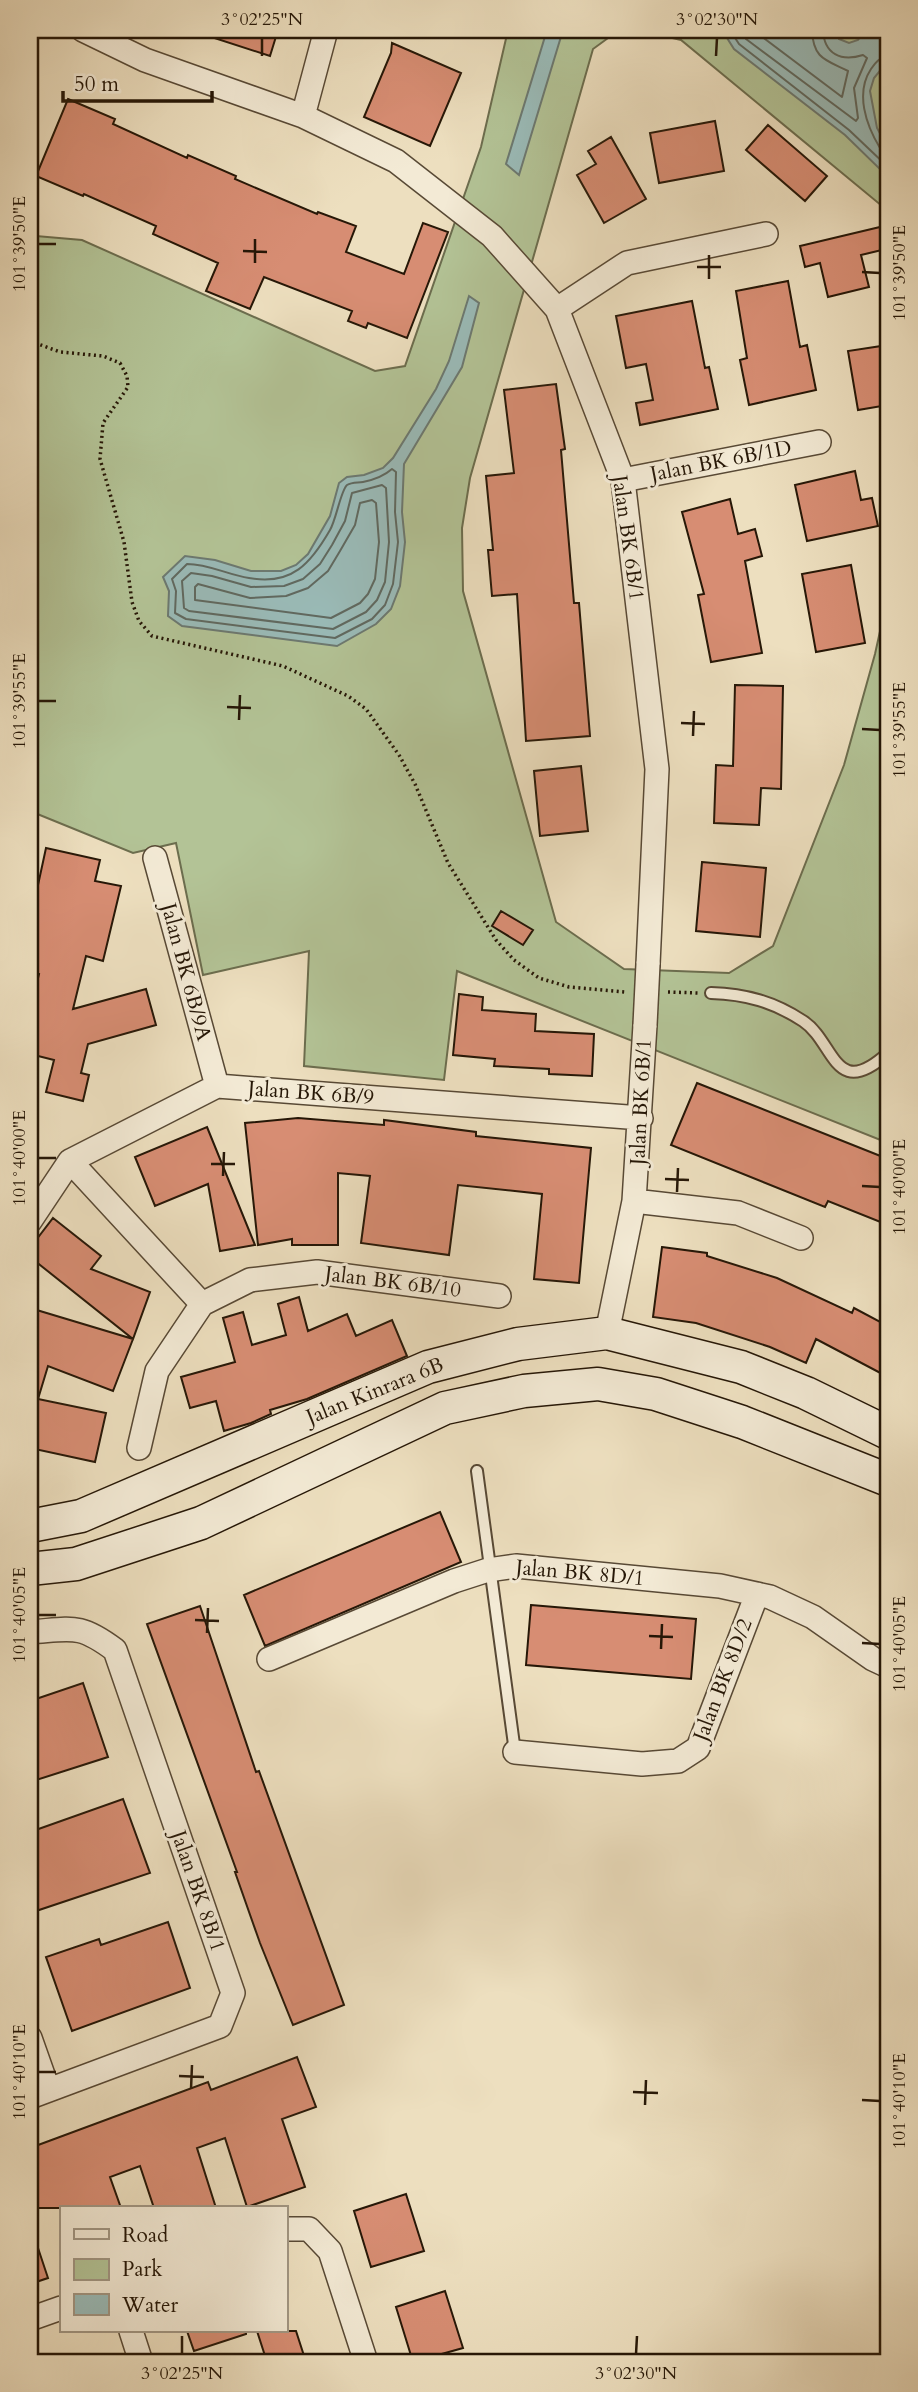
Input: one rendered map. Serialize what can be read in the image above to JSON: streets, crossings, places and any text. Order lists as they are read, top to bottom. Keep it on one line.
{"streets":{"street":["Jalan BK 6B/1D","Jalan BK 6B/1","Jalan BK 6B/9A","Jalan BK 6B/9","Jalan BK 6B/10","Jalan Kinrara 6B","Jalan BK 8D/1","Jalan BK 8D/2","Jalan BK 8B/1"]},"crossings":[["Jalan BK 6B/1D","Jalan BK 6B/1"],["Jalan BK 6B/1","Jalan BK 6B/9"],["Jalan BK 6B/1","Jalan Kinrara 6B"],["Jalan BK 6B/9A","Jalan BK 6B/9"],["Jalan BK 8D/1","Jalan BK 8D/2"]],"legend":["Road","Park","Water"],"scale_bar":"50 m","coordinates":["3°02'25\"N","3°02'30\"N","101°39'50\"E","101°39'55\"E","101°40'00\"E","101°40'05\"E","101°40'10\"E"]}
